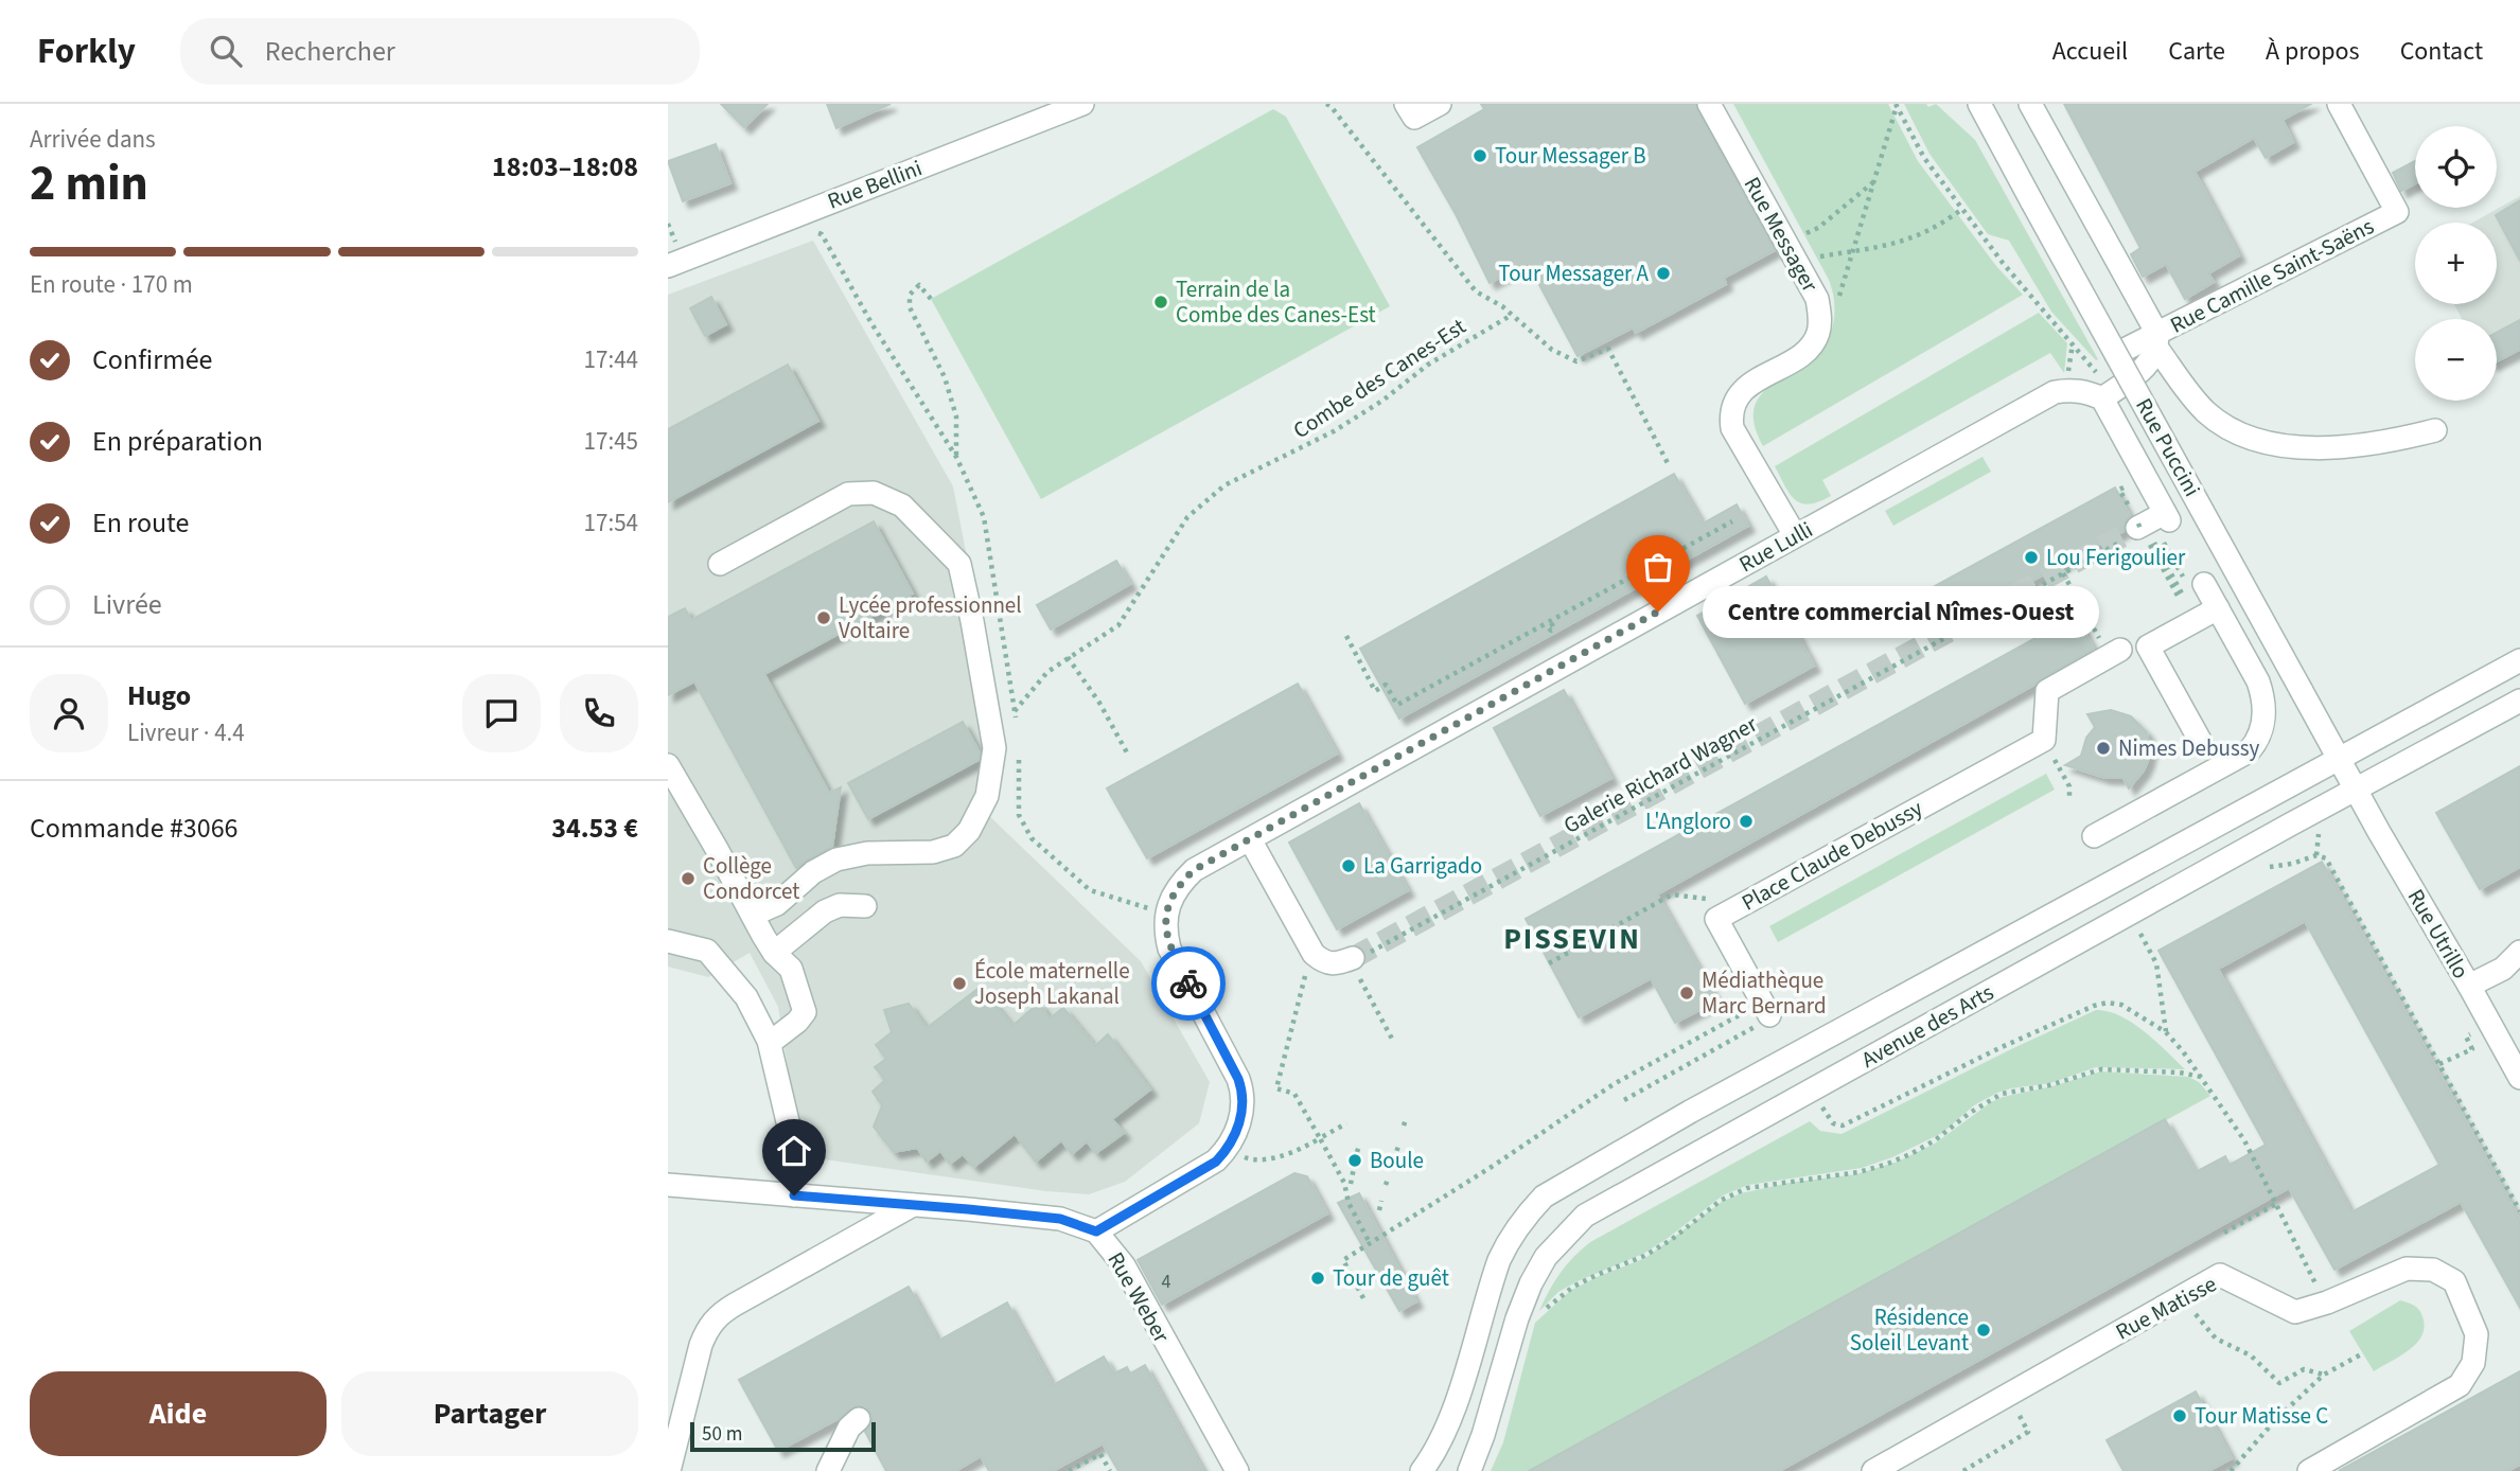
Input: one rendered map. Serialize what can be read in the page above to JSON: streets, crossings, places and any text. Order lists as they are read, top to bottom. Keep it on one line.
{"streets":{"street":["Rue Bellini","Rue Messager","Rue Camille Saint-Saëns","Rue Puccini","Rue Lulli","Place Claude Debussy","Rue Utrillo","Avenue des Arts","Rue Weber","Rue Matisse"],"path":["Combe des Canes-Est","Galerie Richard Wagner"]},"crossings":[["Rue Messager","Rue Lulli"],["Rue Camille Saint-Saëns","Rue Puccini"],["Rue Puccini","Rue Utrillo"],["Rue Puccini","Avenue des Arts"],["Rue Lulli","Rue Weber"],["Rue Utrillo","Avenue des Arts"]],"districts":["PISSEVIN"],"places":["Tour Messager B","Tour Messager A","Terrain de la Combe des Canes-Est","Lou Ferigoulier","Centre commercial Nîmes-Ouest","Lycée professionnel Voltaire","Nimes Debussy","L'Angloro","La Garrigado","Collège Condorcet","École maternelle Joseph Lakanal","Médiathèque Marc Bernard","Boule","Tour de guêt","Résidence Soleil Levant","Tour Matisse C"],"house_numbers":["4"],"scale_bar":"50 m","page":{"header":"Forkly","search":"Rechercher","nav":["Accueil","Carte","À propos","Contact"],"heading":["2 min","Arrivée dans","18:03–18:08"],"panel":["Hugo","Livreur · 4.4","Commande #3066","34.53 €"],"map_buttons":["+","−"],"bar":"En route · 170 m","list":[["Confirmée","17:44"],["En préparation","17:45"],["En route","17:54"],"Livrée"],"bubble":"Centre commercial Nîmes-Ouest","buttons":["Aide","Partager"],"scale":"50 m"}}
